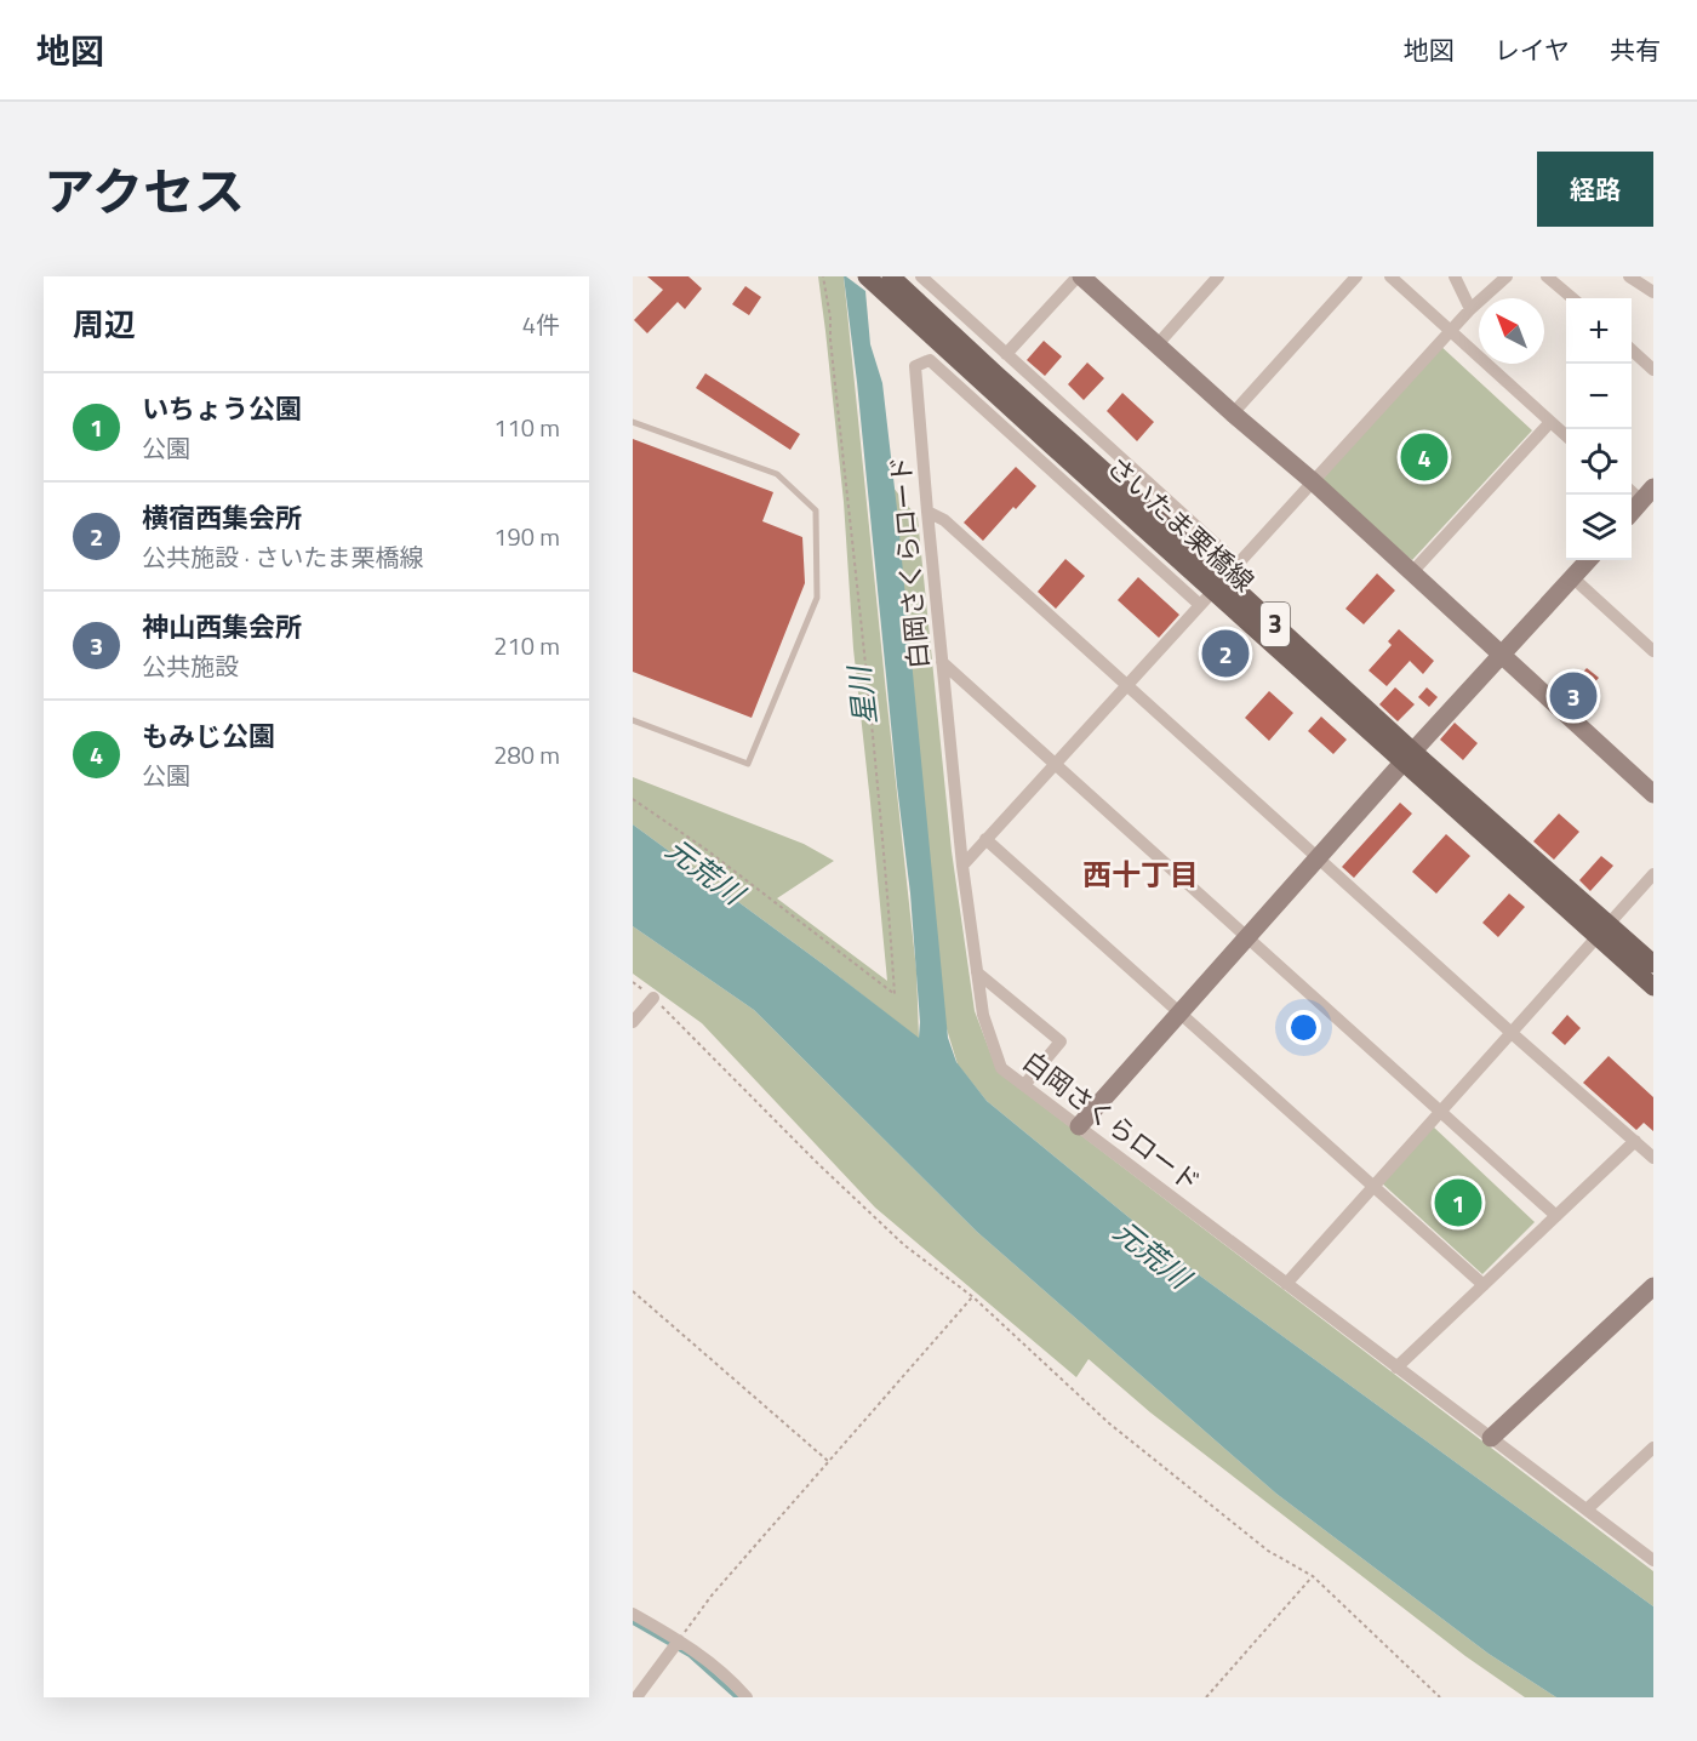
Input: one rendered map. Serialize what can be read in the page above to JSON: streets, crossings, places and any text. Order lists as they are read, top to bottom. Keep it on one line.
{"streets":{"main road":["さいたま栗橋線","3"],"street":["白岡さくらロード"]},"districts":["西十丁目"],"water":["星川","元荒川"],"north":"top left","page":{"header":"地図","nav":["地図","レイヤ","共有"],"title":"アクセス","buttons":"経路","heading":["周辺","4件"],"map_buttons":["+","−"],"list":[{"mark":"1","name":"いちょう公園","note":"公園","value":"110 m"},{"mark":"2","name":"横宿西集会所","note":"公共施設 · さいたま栗橋線","value":"190 m"},{"mark":"3","name":"神山西集会所","note":"公共施設","value":"210 m"},{"mark":"4","name":"もみじ公園","note":"公園","value":"280 m"}],"pins":["4","2","3","1"]}}
